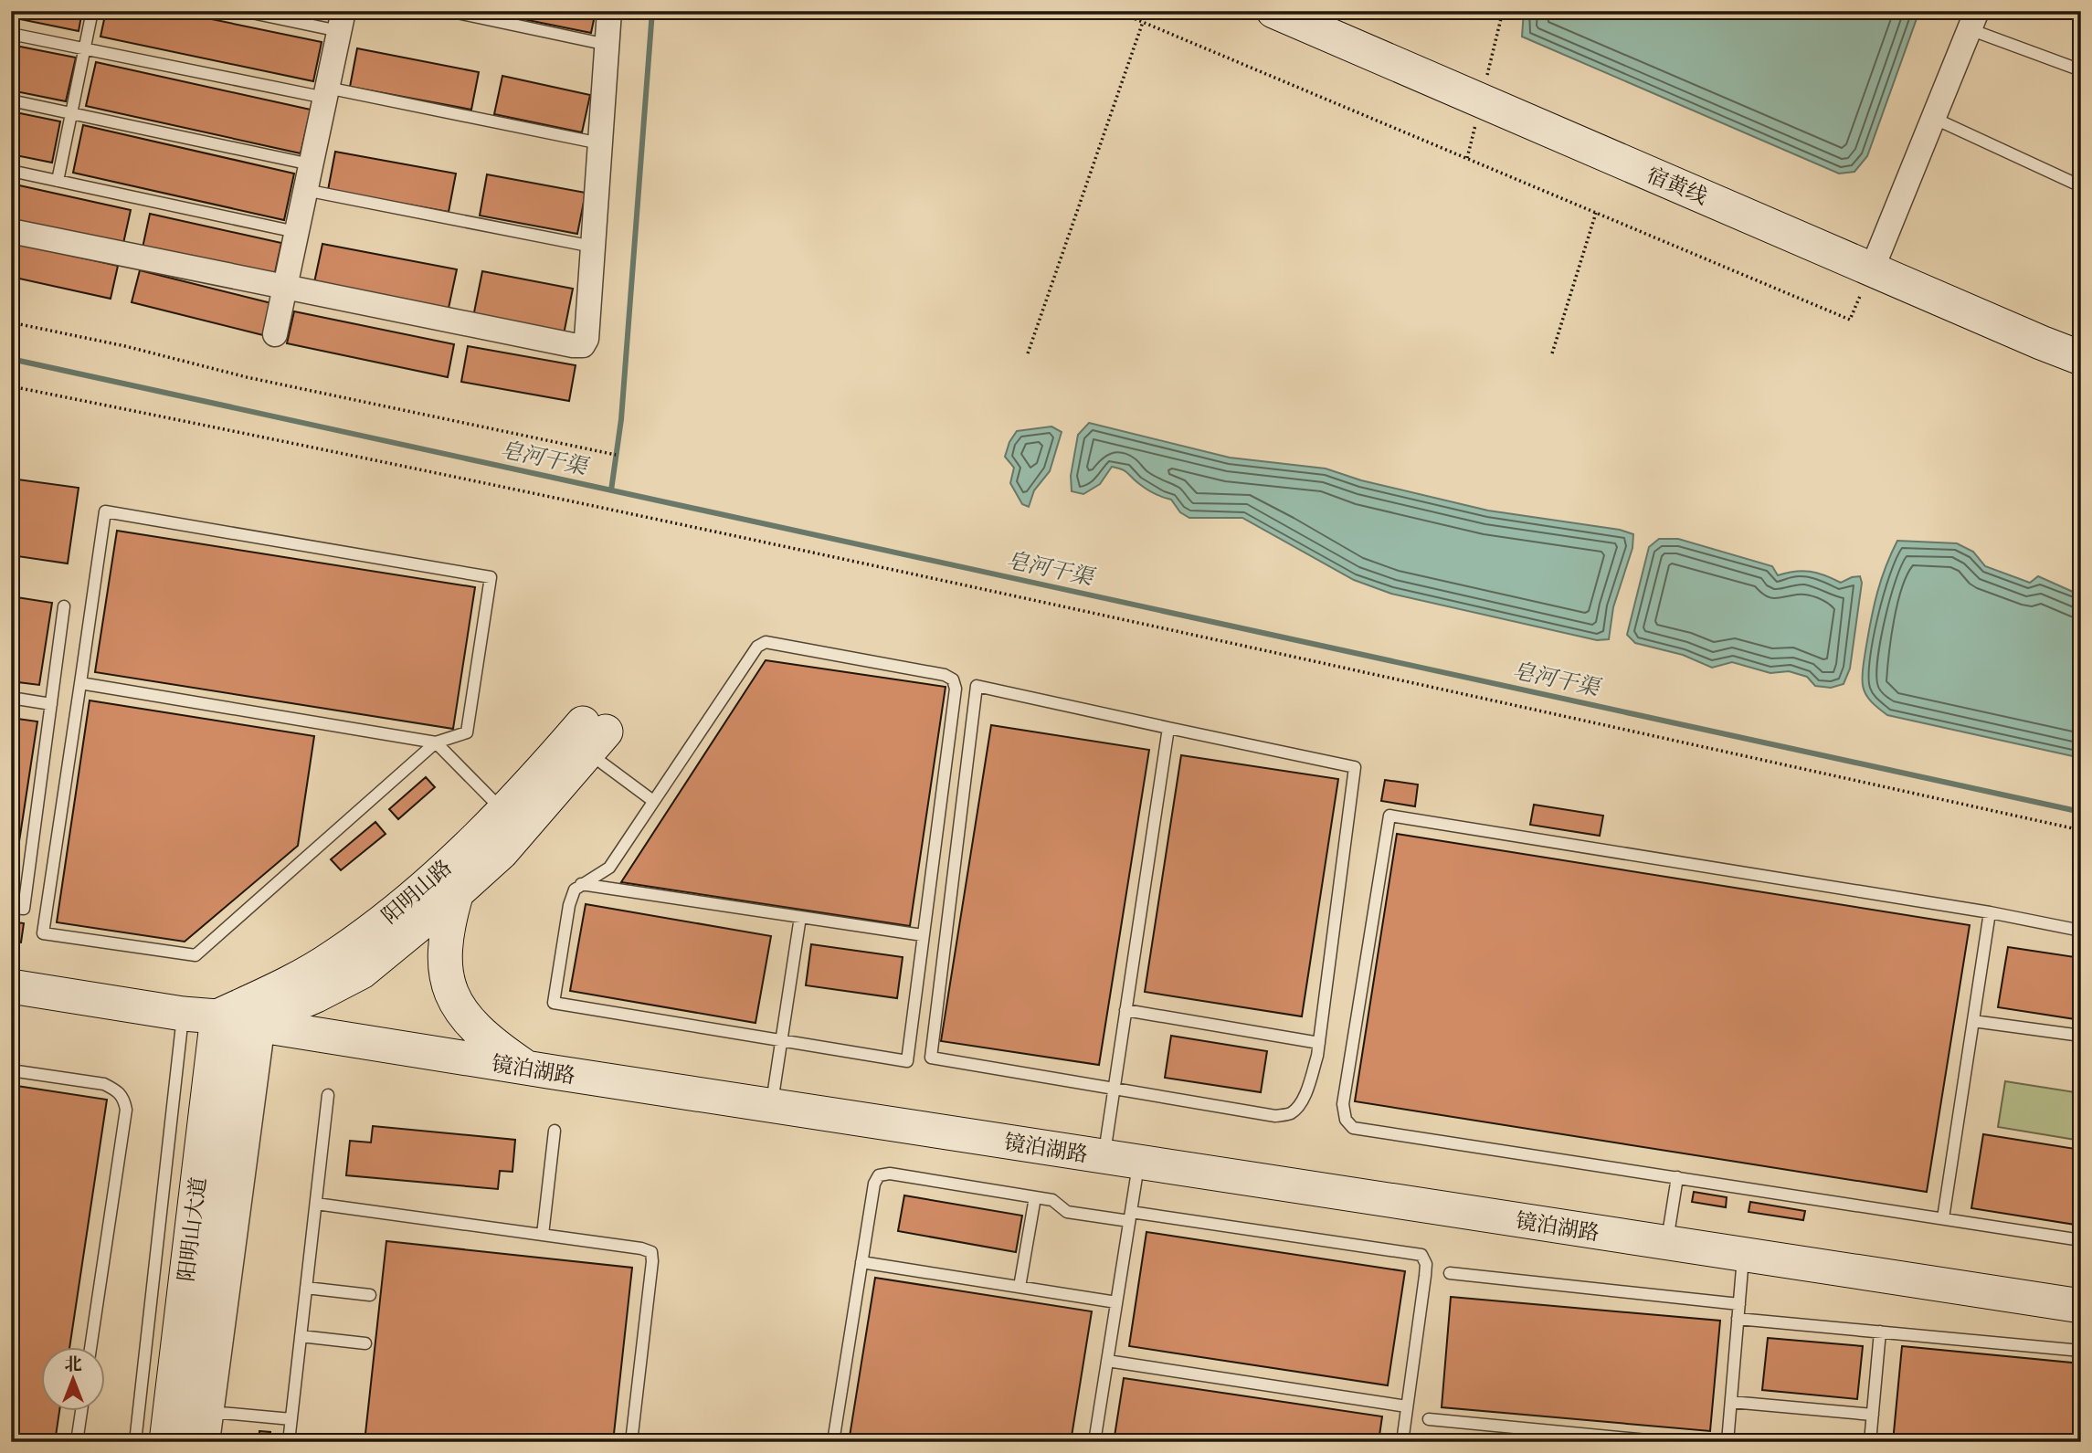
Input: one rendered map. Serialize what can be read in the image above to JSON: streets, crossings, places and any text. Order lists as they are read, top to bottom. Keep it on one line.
{"streets":{"main road":["宿黄线","阳明山路","镜泊湖路","阳明山大道"]},"crossings":[["阳明山路","镜泊湖路"],["阳明山路","阳明山大道"],["镜泊湖路","阳明山大道"]],"water":["皂河干渠"],"north":"top"}
